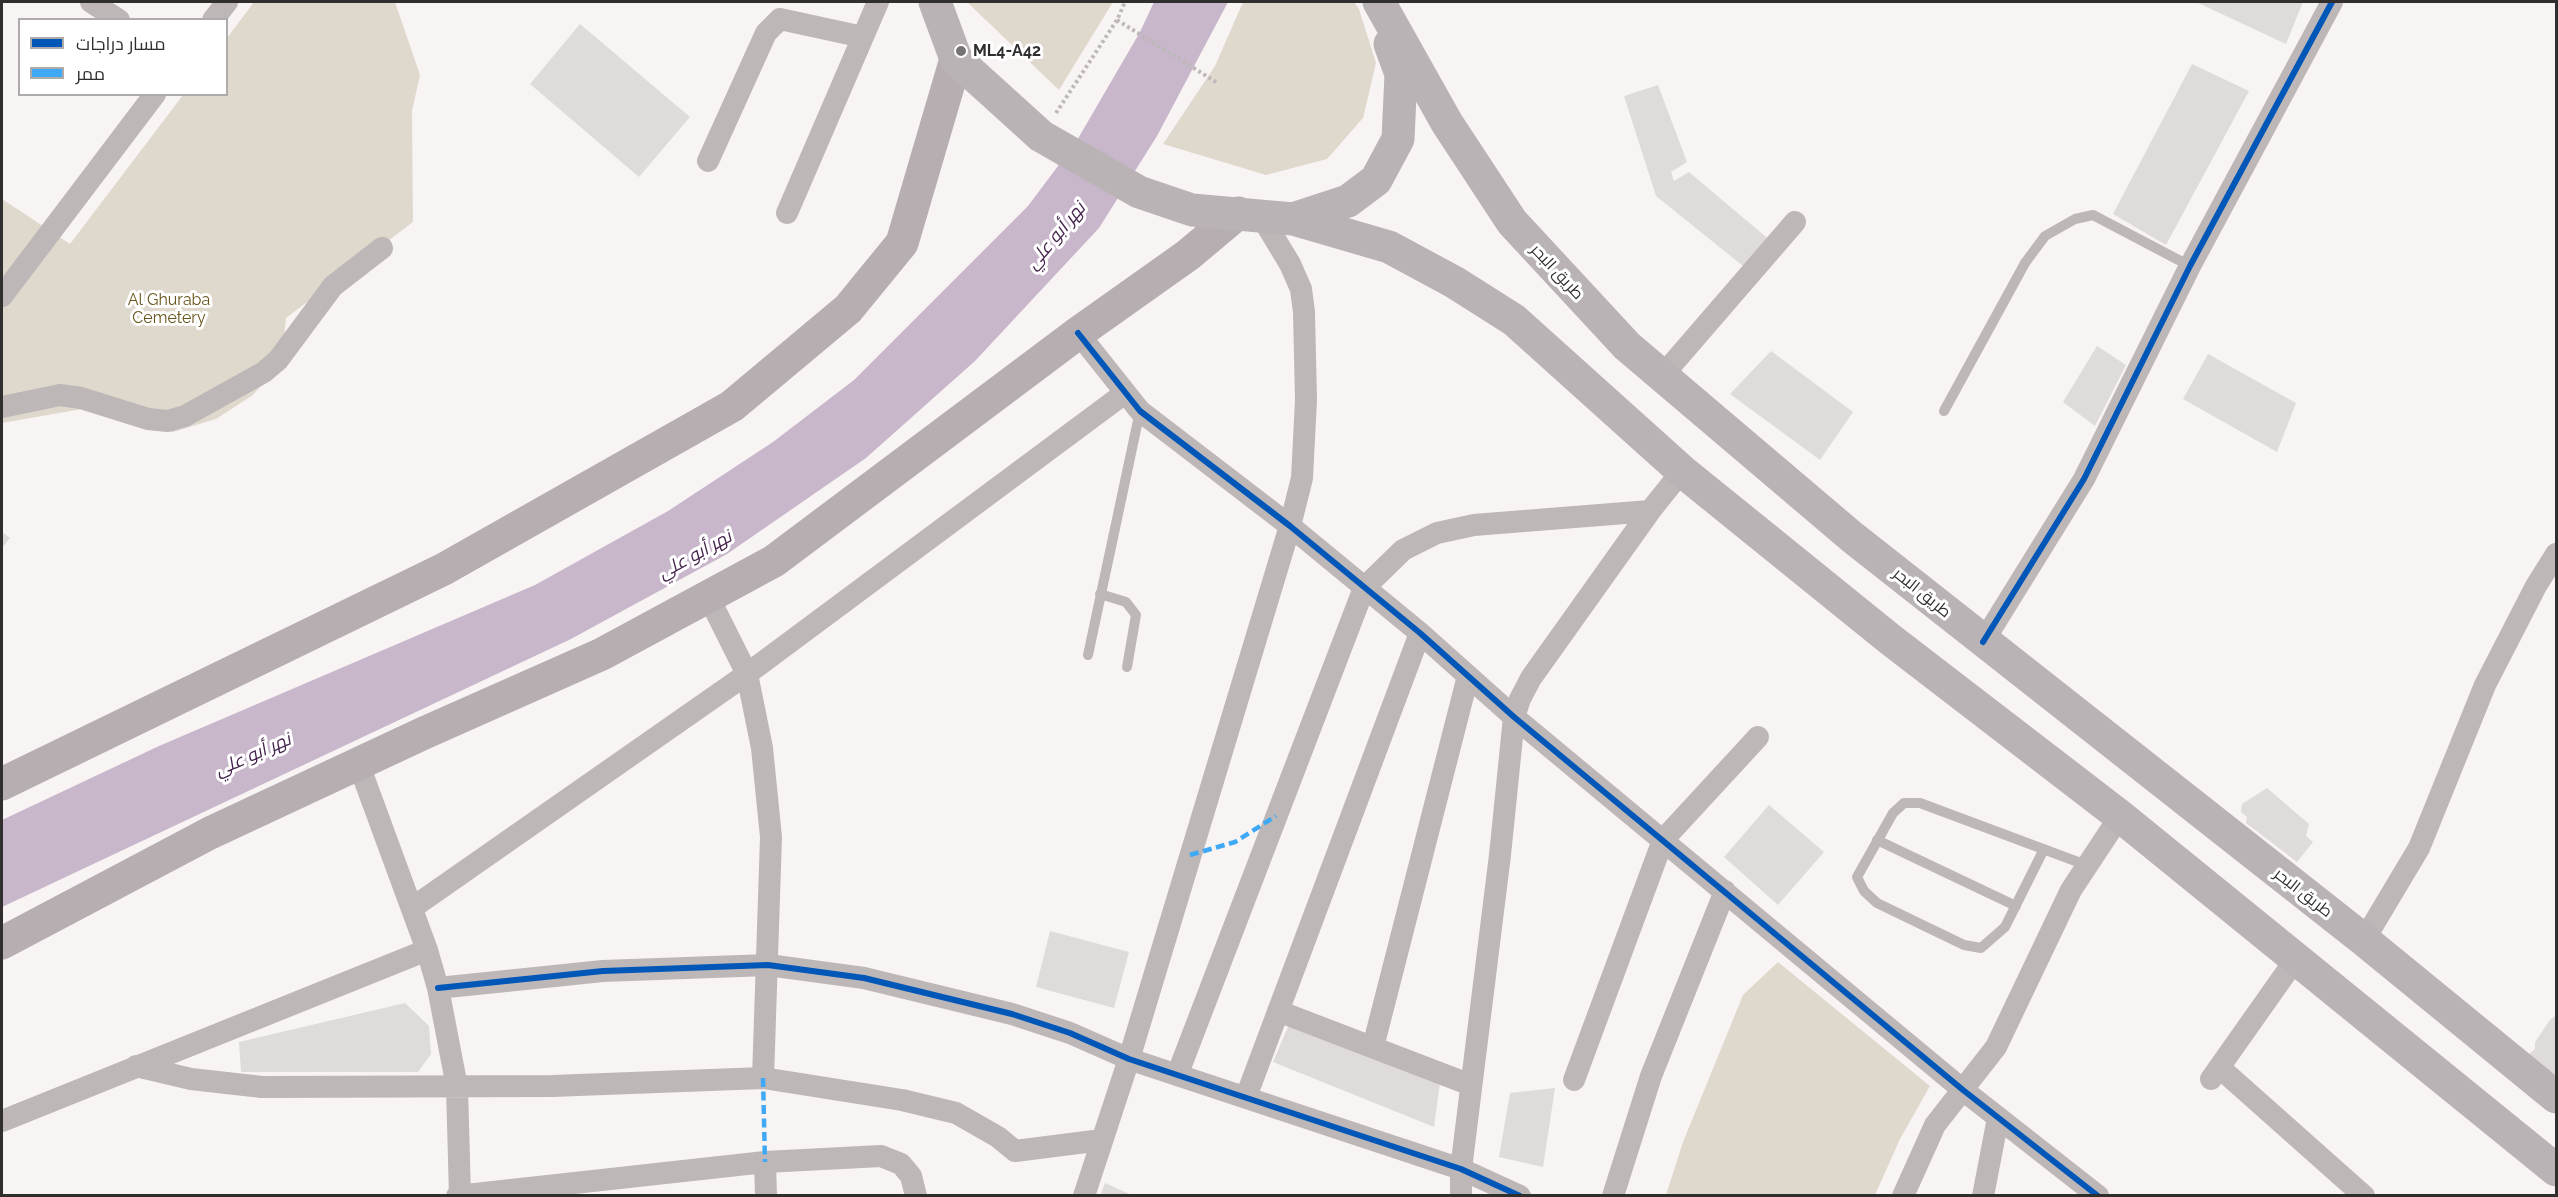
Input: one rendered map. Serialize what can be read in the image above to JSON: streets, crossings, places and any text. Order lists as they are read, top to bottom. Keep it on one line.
{"streets":{"highway":["طريق البحر"]},"water":["نهر أبو علي"],"parks":["Al Ghuraba Cemetery"],"places":["ML4-A42"],"legend":["مسار دراجات","ممر"]}
